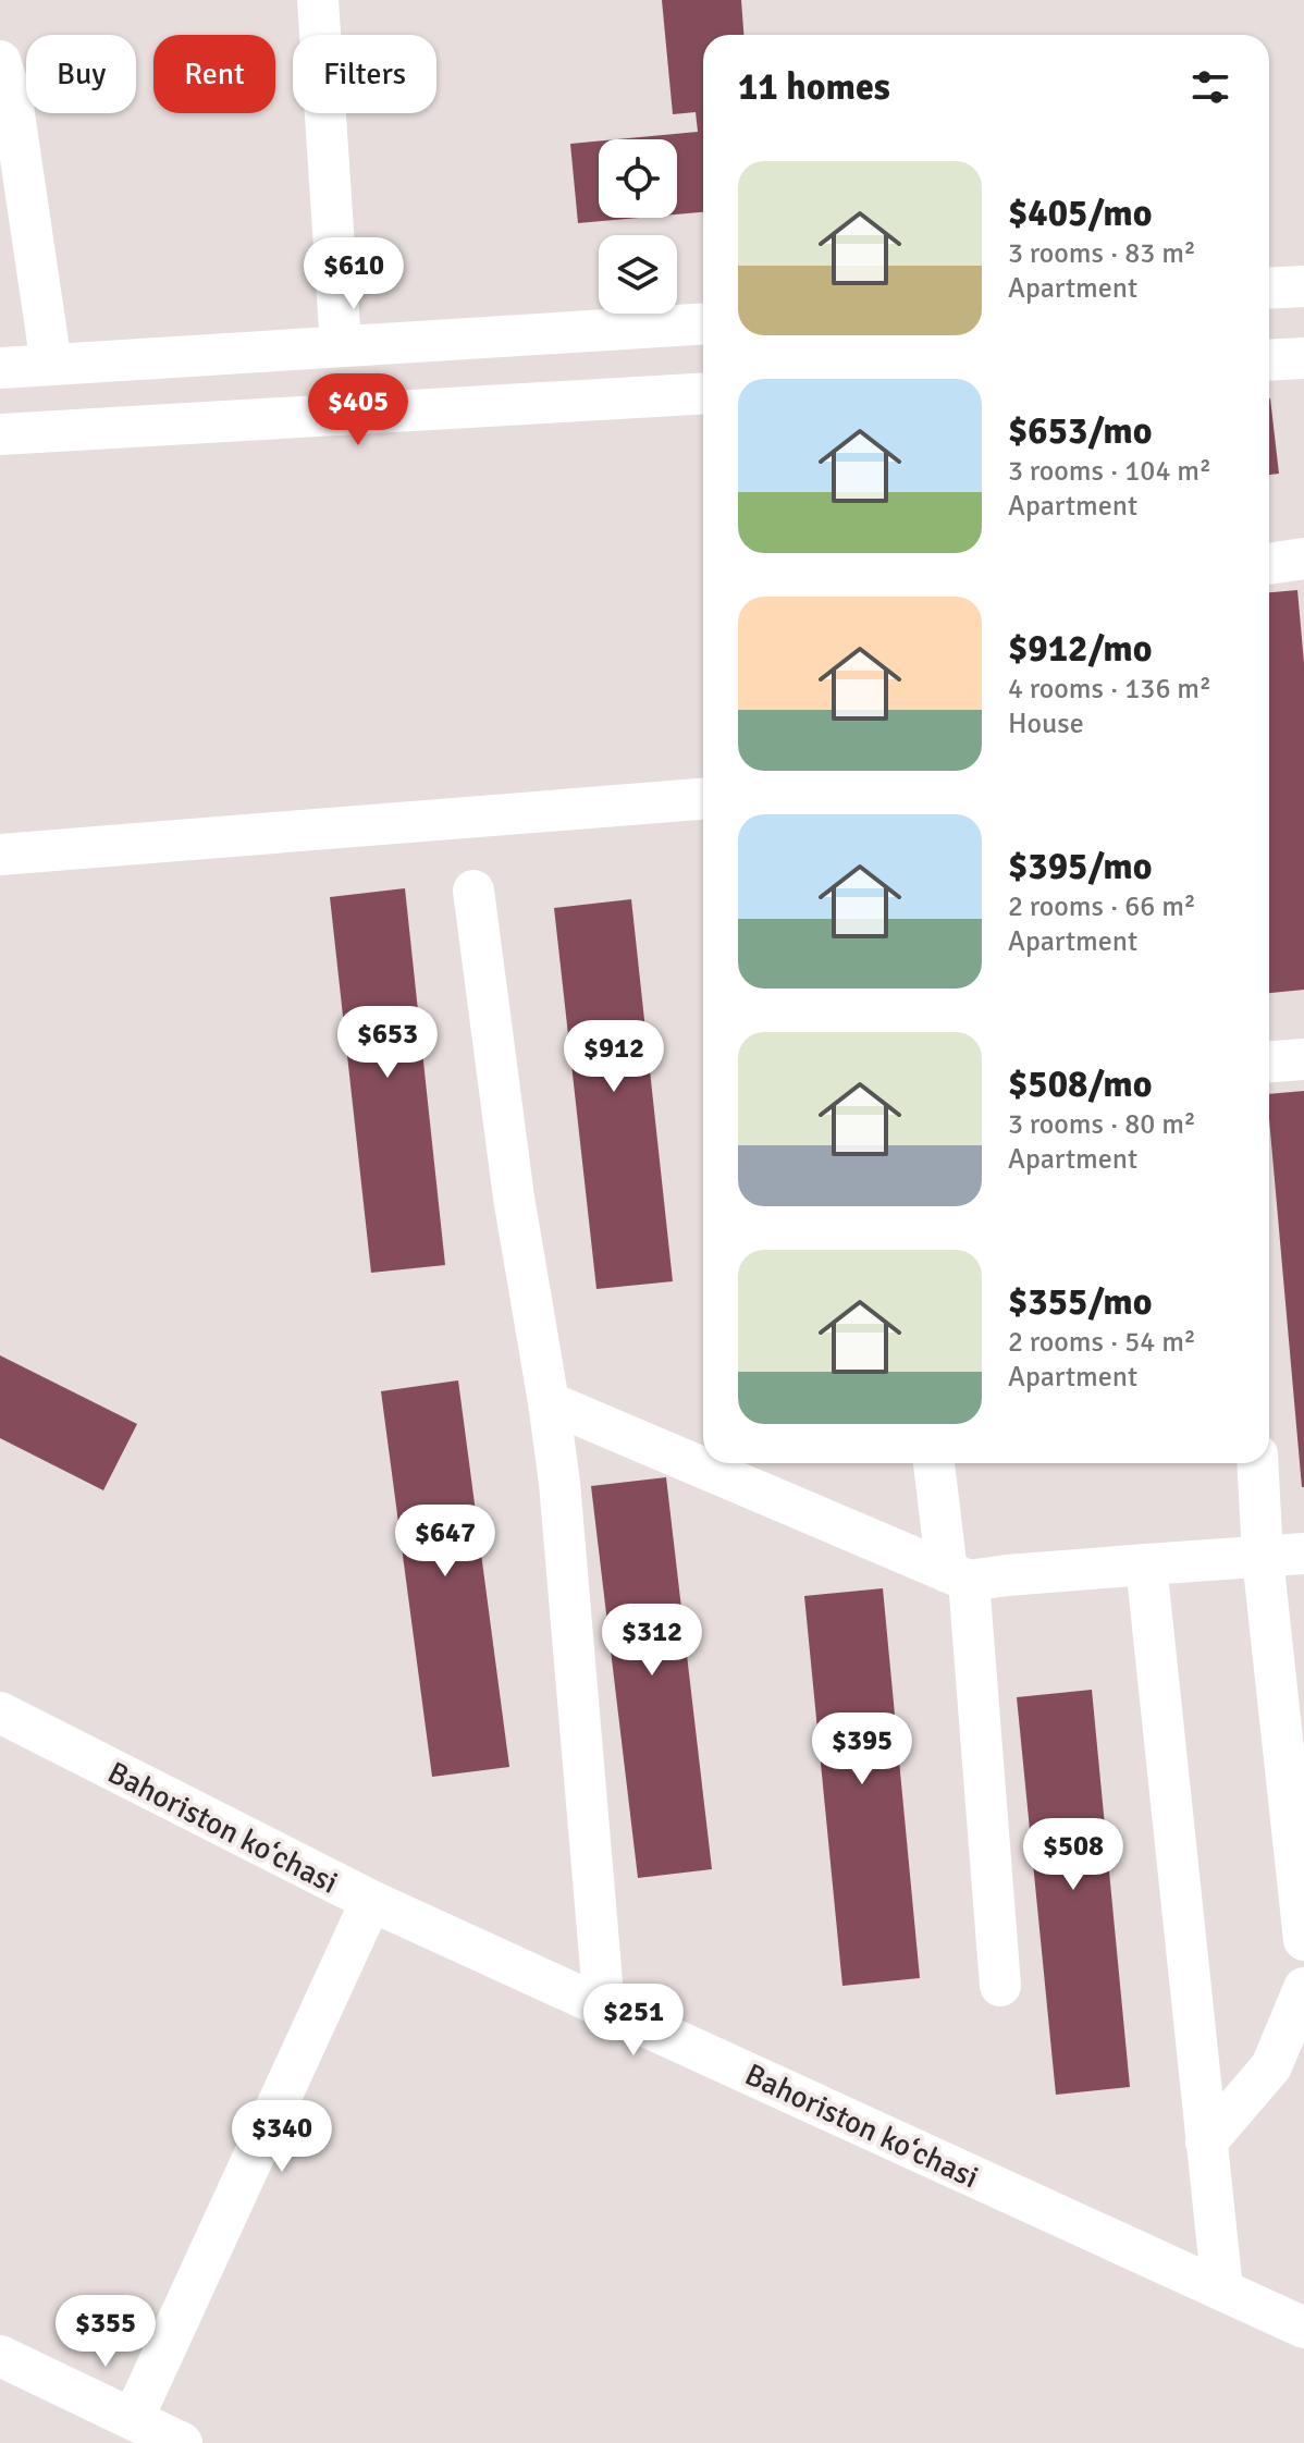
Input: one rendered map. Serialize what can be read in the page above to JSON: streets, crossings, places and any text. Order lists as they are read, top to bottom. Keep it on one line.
{"streets":{"street":["Bahoriston ko‘chasi"]},"page":{"chip":["Buy","Rent","Filters"],"heading":"11 homes","list":[{"name":"$405/mo","note":"3 rooms · 83 m² · Apartment"},{"name":"$653/mo","note":"3 rooms · 104 m² · Apartment"},{"name":"$912/mo","note":"4 rooms · 136 m² · House"},{"name":"$395/mo","note":"2 rooms · 66 m² · Apartment"},{"name":"$508/mo","note":"3 rooms · 80 m² · Apartment"},{"name":"$355/mo","note":"2 rooms · 54 m² · Apartment"}],"price":["$610","$405","$653","$912","$647","$312","$395","$508","$251","$340","$355"]}}
